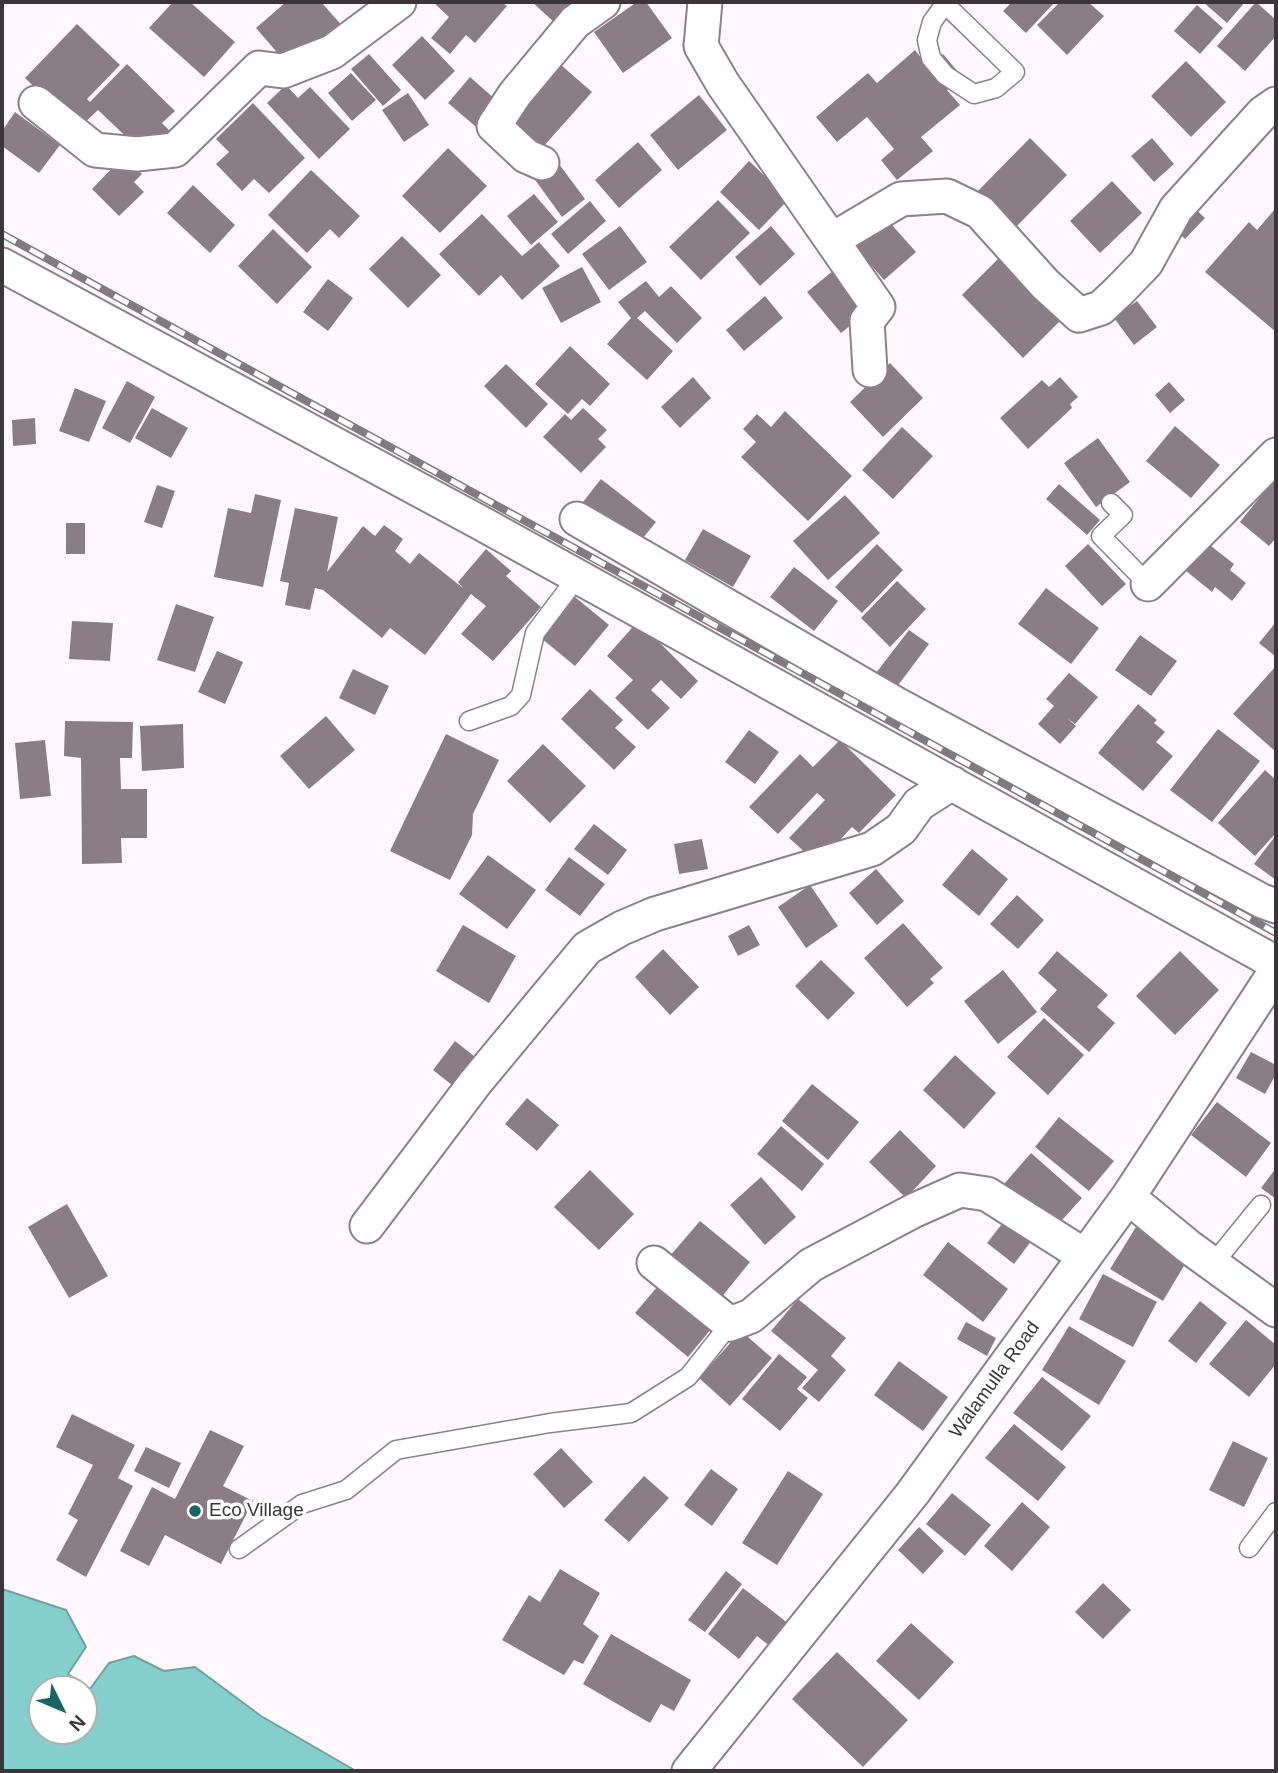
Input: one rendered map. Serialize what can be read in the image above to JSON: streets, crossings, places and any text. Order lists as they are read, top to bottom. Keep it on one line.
{"streets":{"street":["Walamulla Road"]},"places":["Eco Village"],"north":"bottom right"}
